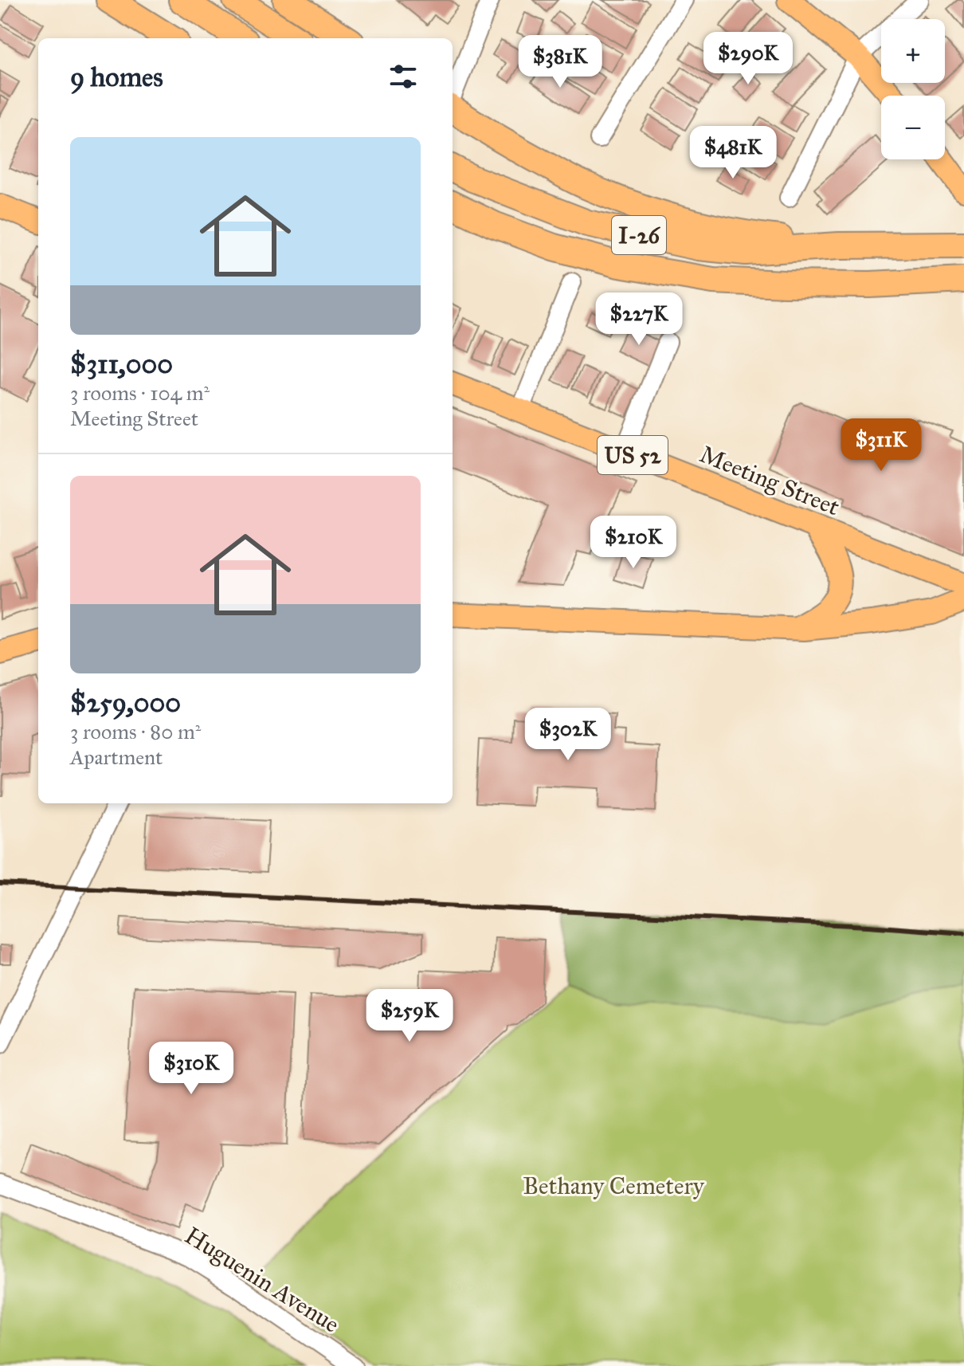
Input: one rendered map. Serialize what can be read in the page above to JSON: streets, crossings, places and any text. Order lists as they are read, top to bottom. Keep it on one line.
{"streets":{"highway":["I-26"],"main road":["US 52","Meeting Street"],"street":["Huguenin Avenue"]},"parks":["Bethany Cemetery"],"page":{"map_buttons":["+","−"],"price":["$290K","$381K","$481K","$227K","$311K","$210K","$302K","$259K","$310K"],"heading":"9 homes","list":[{"name":"$311,000","note":"3 rooms · 104 m² · Meeting Street"},{"name":"$259,000","note":"3 rooms · 80 m² · Apartment"}]}}
